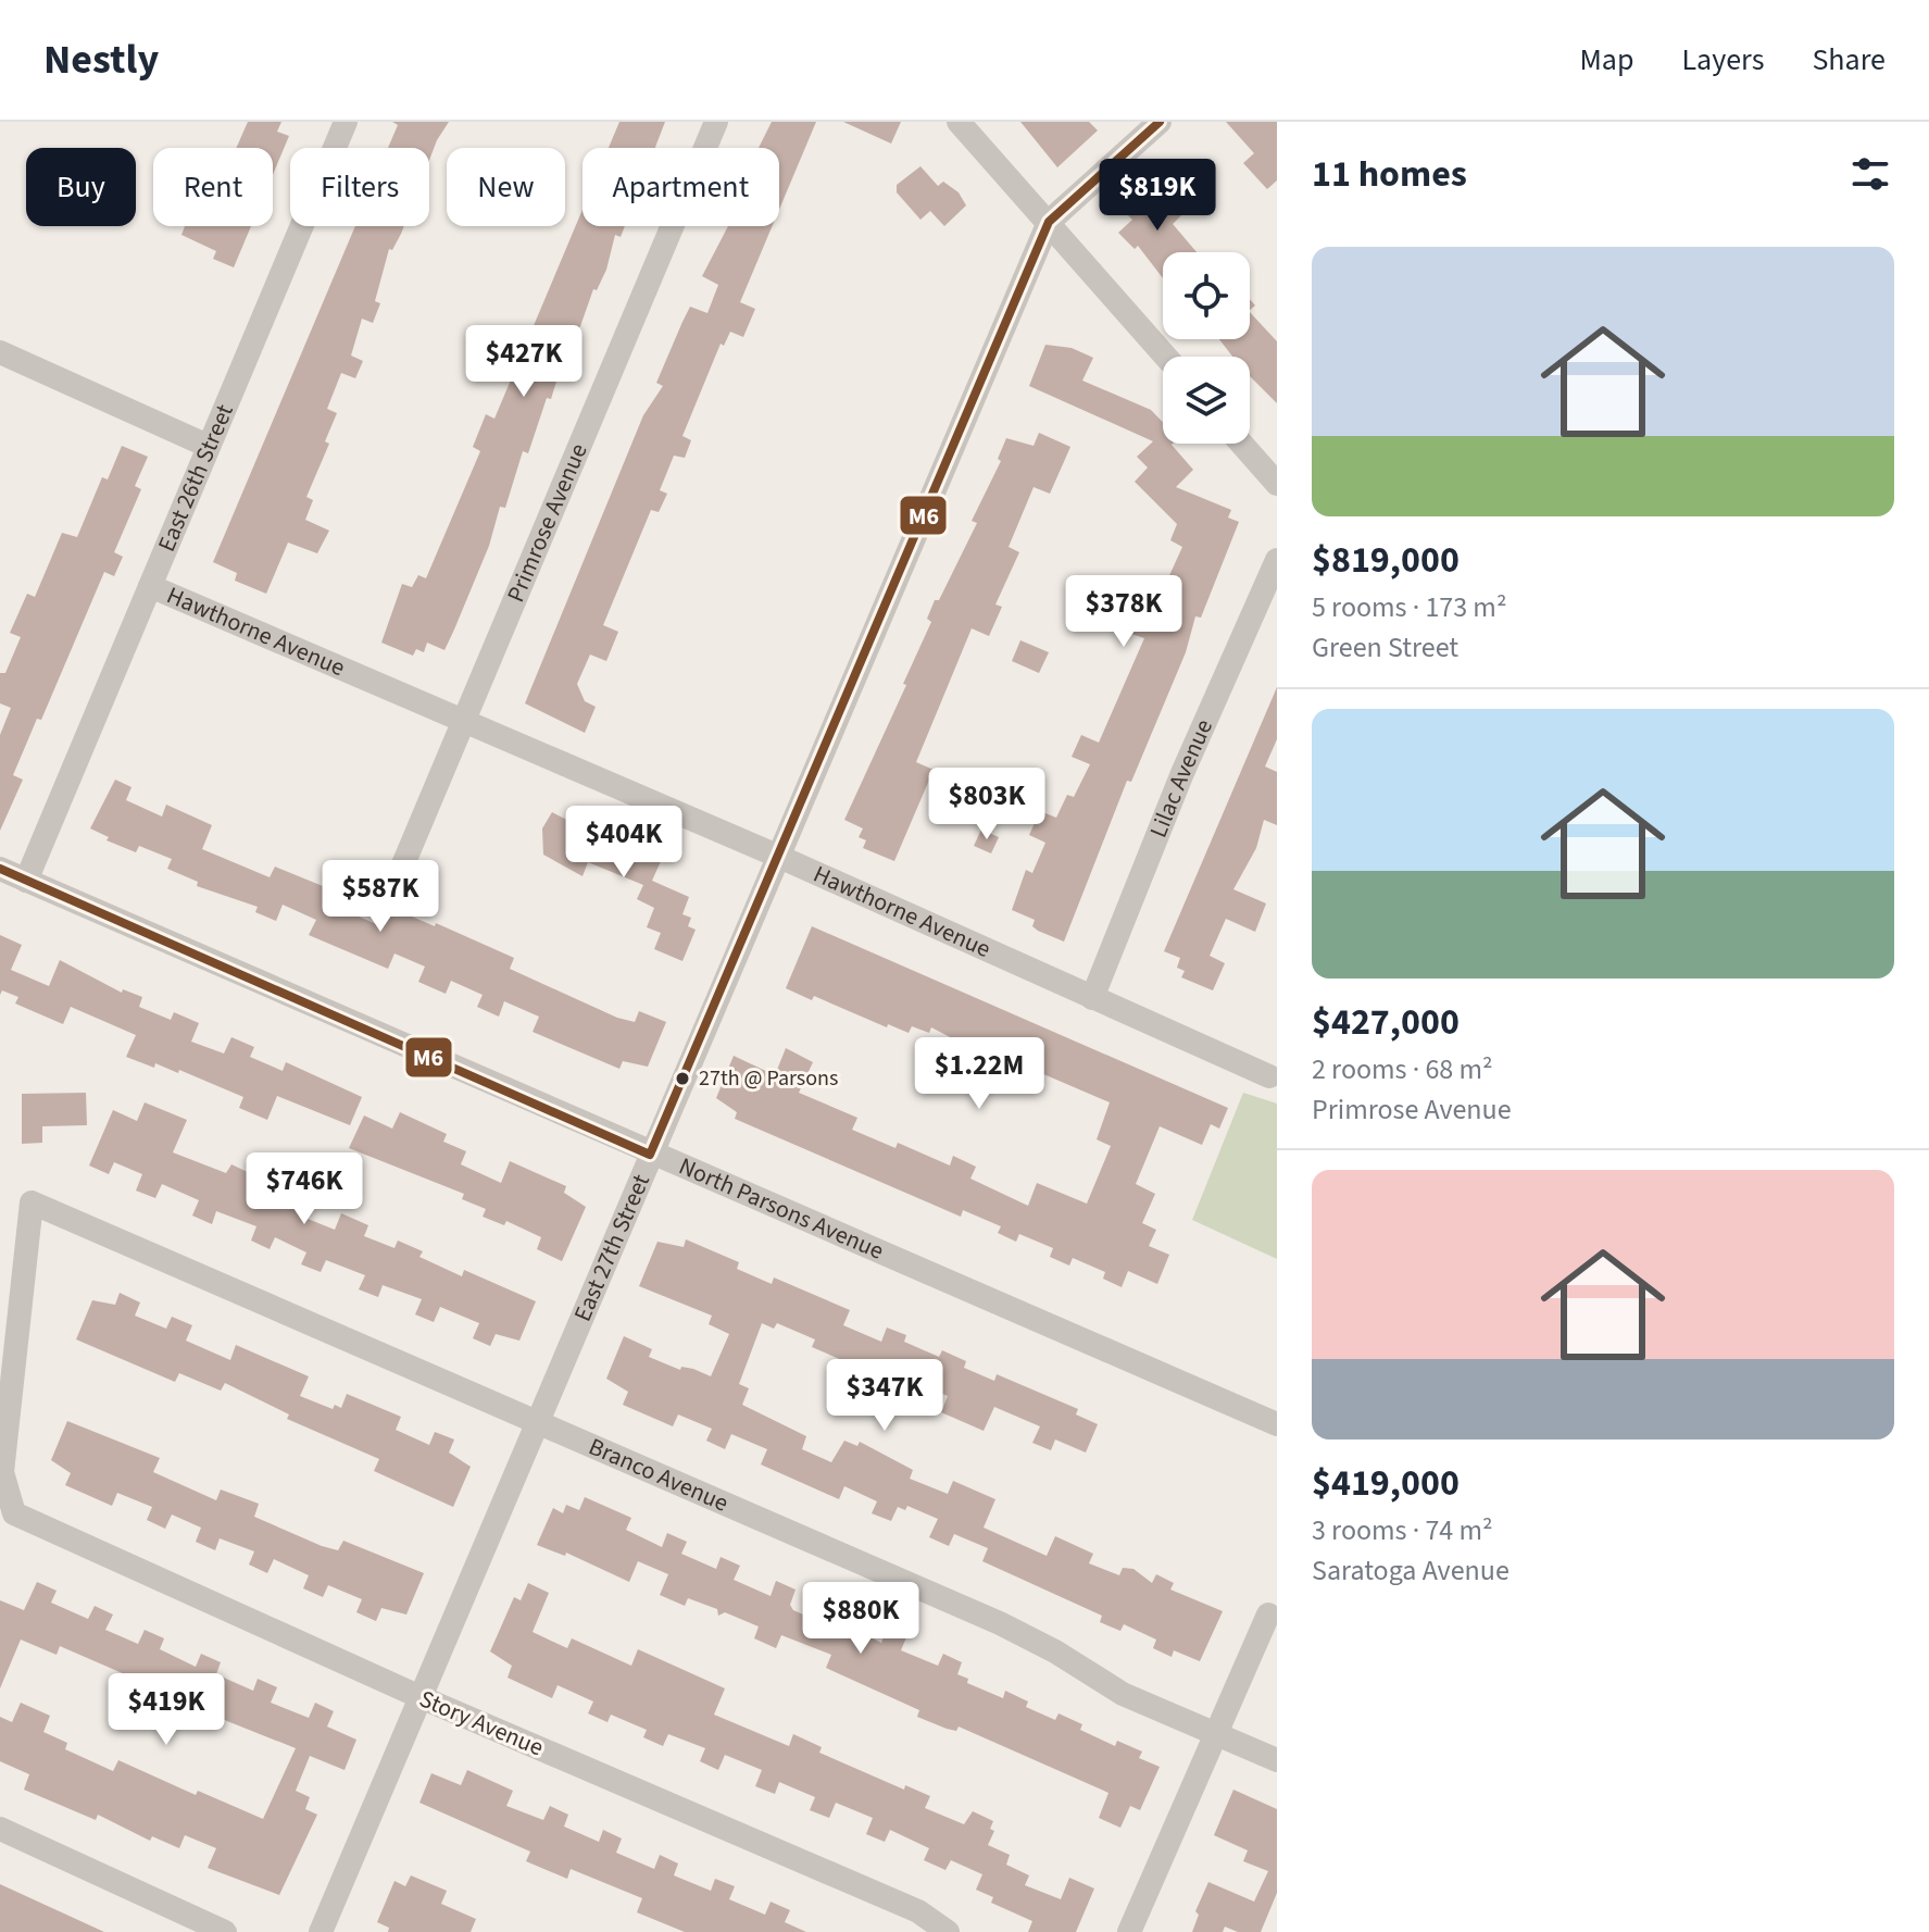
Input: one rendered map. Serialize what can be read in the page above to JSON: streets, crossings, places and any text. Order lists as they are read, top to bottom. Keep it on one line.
{"streets":{"street":["East 26th Street","Primrose Avenue","Hawthorne Avenue","Lilac Avenue","North Parsons Avenue","East 27th Street","Branco Avenue","Story Avenue"]},"crossings":[["East 26th Street","Hawthorne Avenue"],["East 26th Street","North Parsons Avenue"],["Primrose Avenue","Hawthorne Avenue"],["Hawthorne Avenue","Lilac Avenue"],["Hawthorne Avenue","East 27th Street"],["North Parsons Avenue","East 27th Street"],["East 27th Street","Branco Avenue"],["East 27th Street","Story Avenue"],["Branco Avenue","Story Avenue"]],"places":["27th @ Parsons"],"lines":["transit line M6"],"page":{"header":"Nestly","nav":["Map","Layers","Share"],"heading":"11 homes","chip":["Buy","Rent","Filters","New","Apartment"],"price":["$819K","$427K","$378K","$803K","$404K","$587K","$1.22M","$746K","$347K","$880K","$419K"],"list":[{"name":"$819,000","note":"5 rooms · 173 m² · Green Street"},{"name":"$427,000","note":"2 rooms · 68 m² · Primrose Avenue"},{"name":"$419,000","note":"3 rooms · 74 m² · Saratoga Avenue"}]}}
